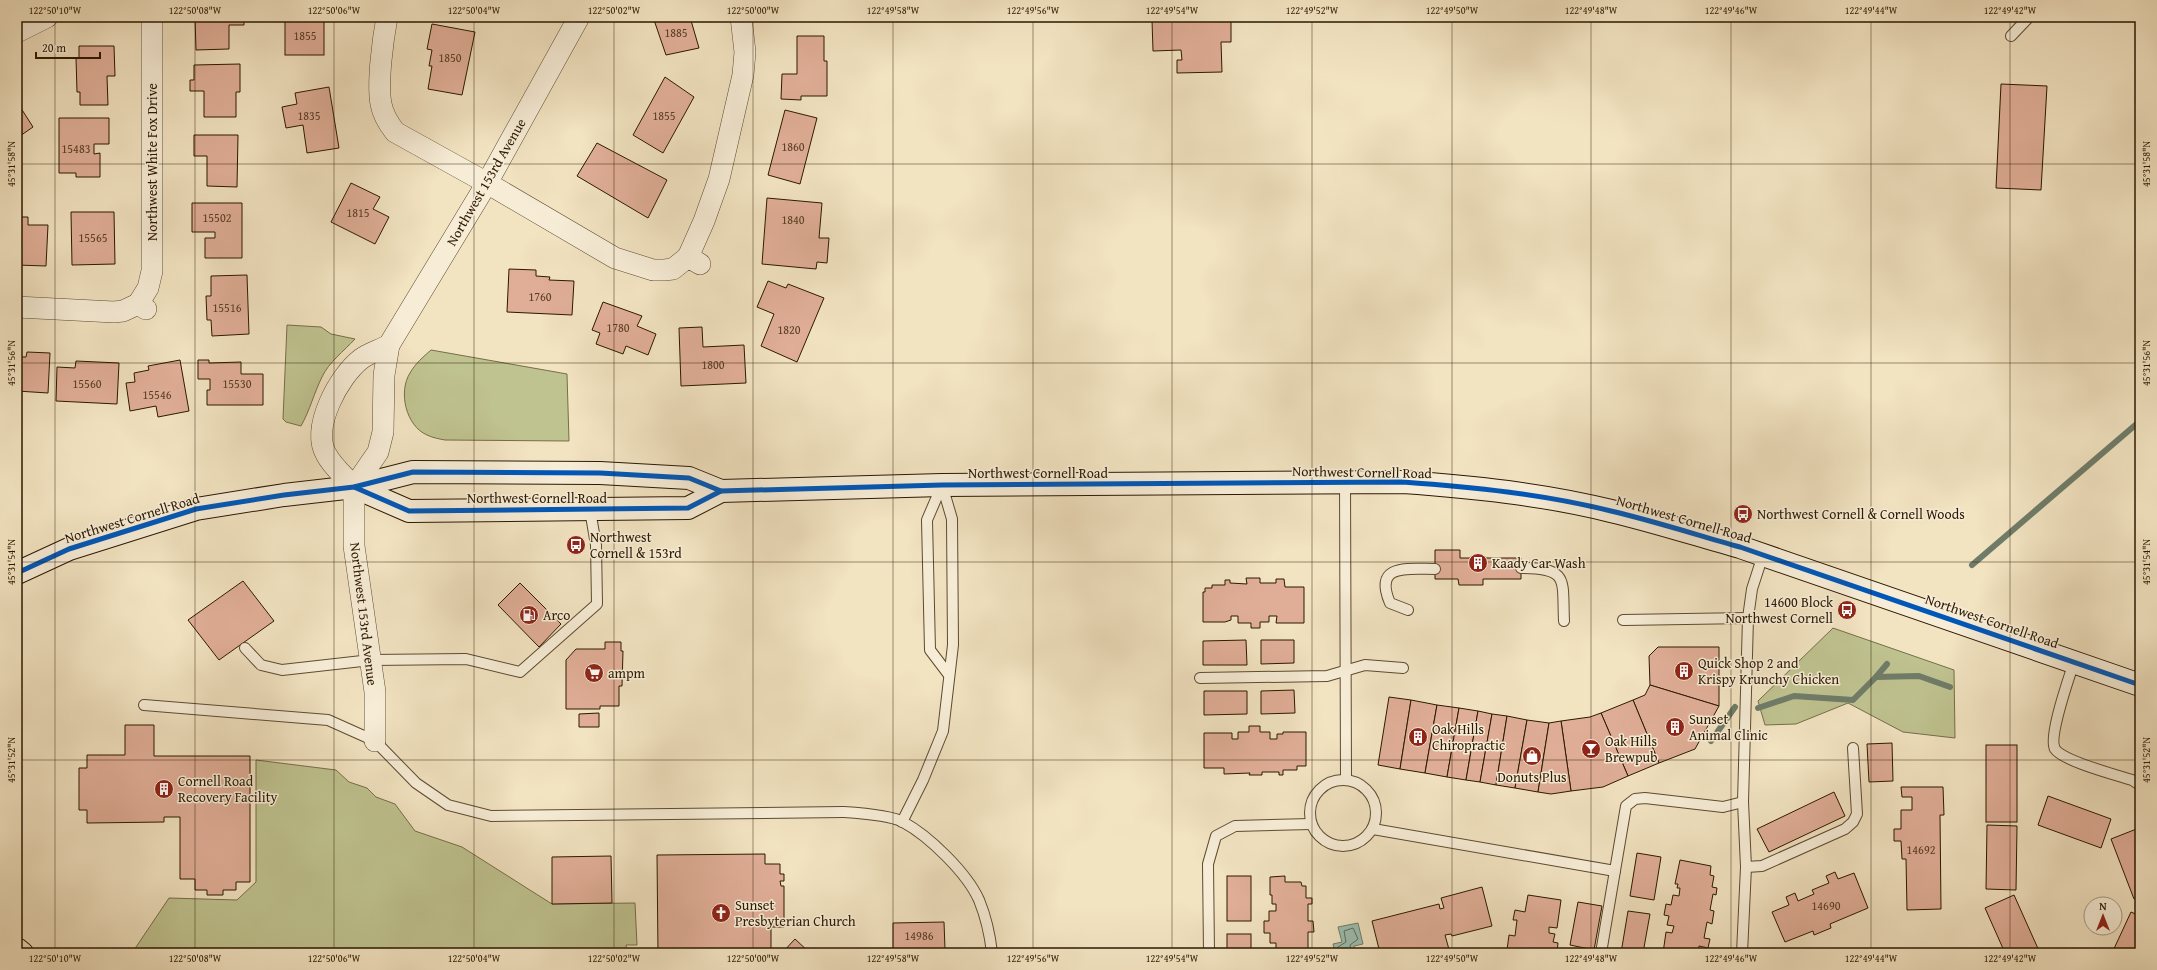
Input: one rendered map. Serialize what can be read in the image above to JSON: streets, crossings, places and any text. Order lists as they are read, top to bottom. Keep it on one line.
{"streets":{"main road":["Northwest Cornell Road"],"street":["Northwest White Fox Drive","Northwest 153rd Avenue"]},"crossings":[["Northwest 153rd Avenue","Northwest Cornell Road"]],"places":{"bus stop":["Northwest Cornell & Cornell Woods","Northwest Cornell & 153rd","14600 Block Northwest Cornell"],"building":["Kaady Car Wash","Quick Shop 2 and Krispy Krunchy Chicken","Sunset Animal Clinic","Oak Hills Chiropractic","Cornell Road Recovery Facility"],"fuel station":["Arco"],"supermarket":["ampm"],"bar":["Oak Hills Brewpub"],"shop":["Donuts Plus"],"church":["Sunset Presbyterian Church"]},"house_numbers":["1885","1855","1850","1835","1855","1860","15483","1815","15502","1840","15565","1760","15516","1780","1820","1800","15560","15530","15546","14692","14690","14986"],"scale_bar":"20 m","north":"top","coordinates":["122°50'10\"W","122°50'08\"W","122°50'06\"W","122°50'04\"W","122°50'02\"W","122°50'00\"W","122°49'58\"W","122°49'56\"W","122°49'54\"W","122°49'52\"W","122°49'50\"W","122°49'48\"W","122°49'46\"W","122°49'44\"W","122°49'42\"W","45°31'58\"N","45°31'56\"N","45°31'54\"N","45°31'52\"N"]}
